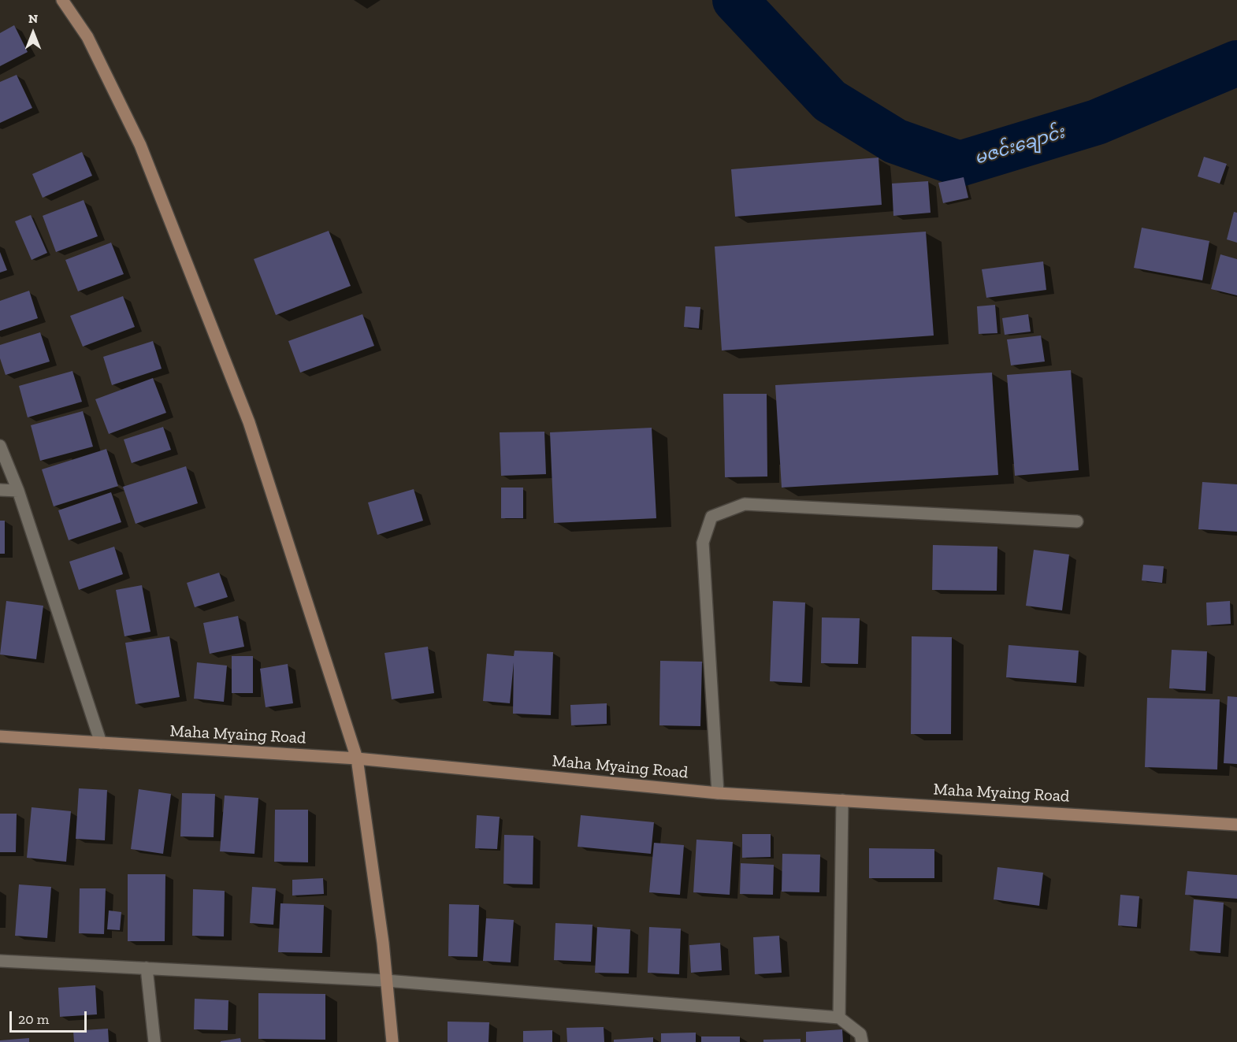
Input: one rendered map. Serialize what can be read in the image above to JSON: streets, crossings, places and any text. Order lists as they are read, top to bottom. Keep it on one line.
{"streets":{"street":["Maha Myaing Road"]},"water":["မဇင်းချောင်း"],"scale_bar":"20 m","north":"top"}
